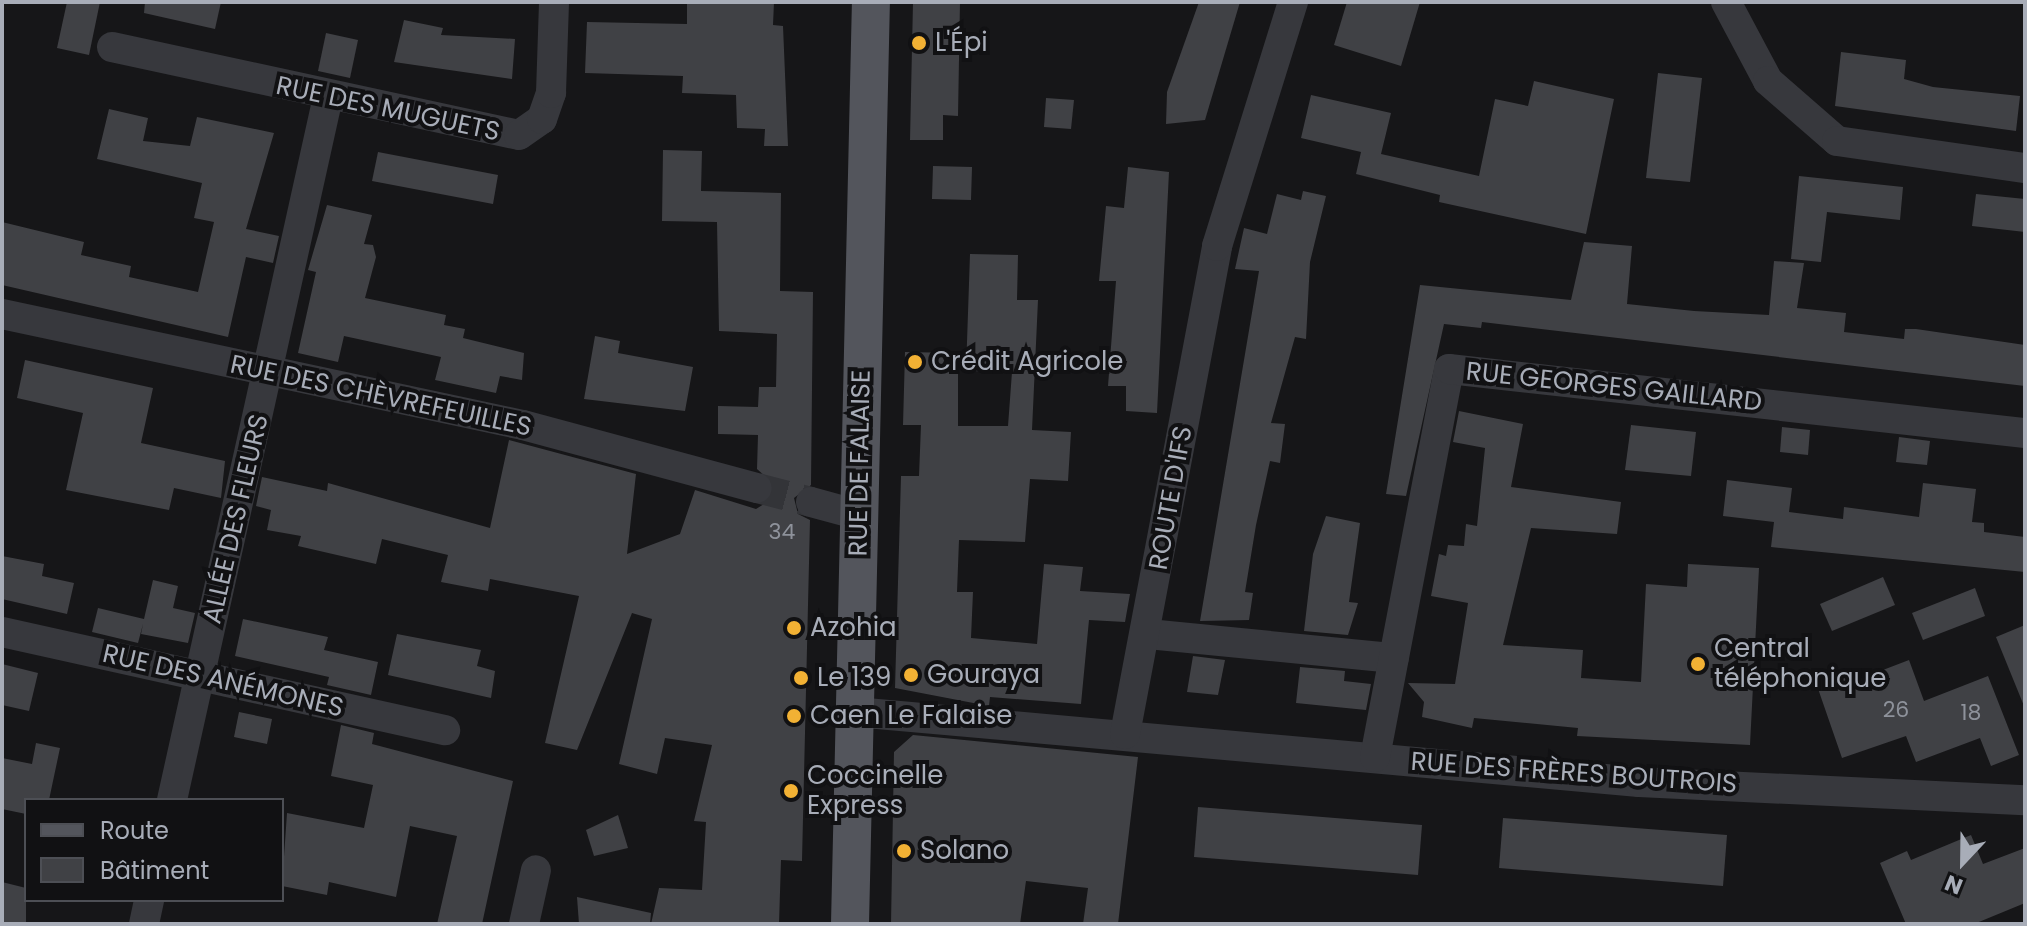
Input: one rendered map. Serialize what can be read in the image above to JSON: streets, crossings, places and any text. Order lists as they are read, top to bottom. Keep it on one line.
{"streets":{"main road":["RUE DE FALAISE"],"street":["RUE DES MUGUETS","RUE GEORGES GAILLARD","RUE DES CHÈVREFEUILLES","ROUTE D'IFS","ALLÉE DES FLEURS","RUE DES ANÉMONES","RUE DES FRÈRES BOUTROIS"]},"crossings":[["RUE DES MUGUETS","ALLÉE DES FLEURS"],["RUE GEORGES GAILLARD","RUE DES FRÈRES BOUTROIS"],["RUE DES CHÈVREFEUILLES","ALLÉE DES FLEURS"],["ROUTE D'IFS","RUE DES FRÈRES BOUTROIS"],["ALLÉE DES FLEURS","RUE DES ANÉMONES"]],"places":["L'Épi","Crédit Agricole","Azohia","Central téléphonique","Gouraya","Le 139","Caen Le Falaise","Coccinelle Express","Solano"],"house_numbers":["34","26","18"],"legend":["Route","Bâtiment"],"north":"bottom"}
